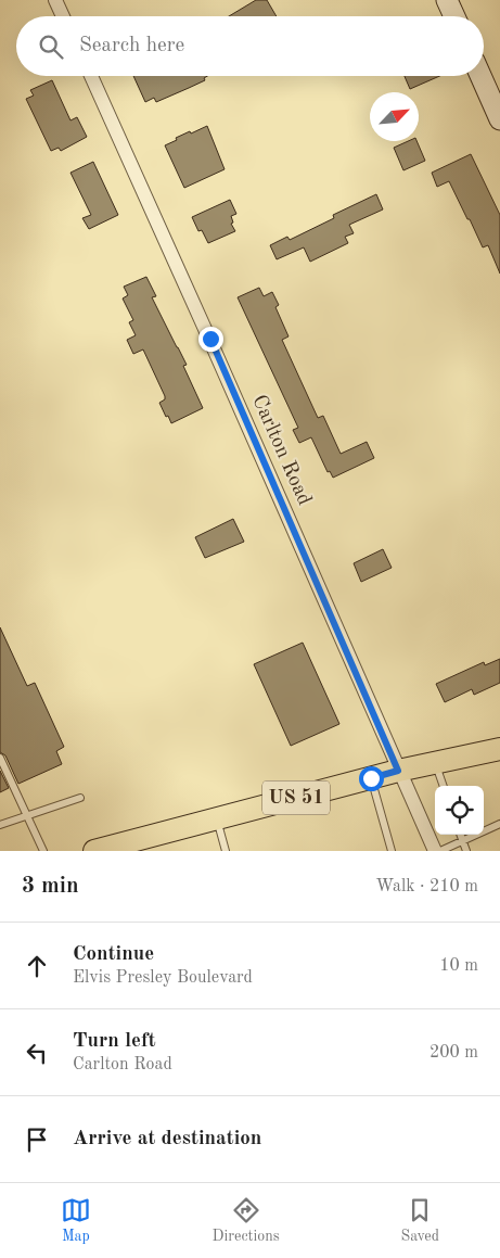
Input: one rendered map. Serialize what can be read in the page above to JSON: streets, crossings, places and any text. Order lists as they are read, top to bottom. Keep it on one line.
{"streets":{"main road":["US 51"],"street":["Carlton Road"]},"crossings":[["Carlton Road","US 51"]],"north":"top right","page":{"search":"Search here","heading":["3 min","Walk · 210 m"],"list":[["Continue","Elvis Presley Boulevard","10 m"],["Turn left","Carlton Road","200 m"],"Arrive at destination"],"nav":["Map","Directions","Saved"]}}
